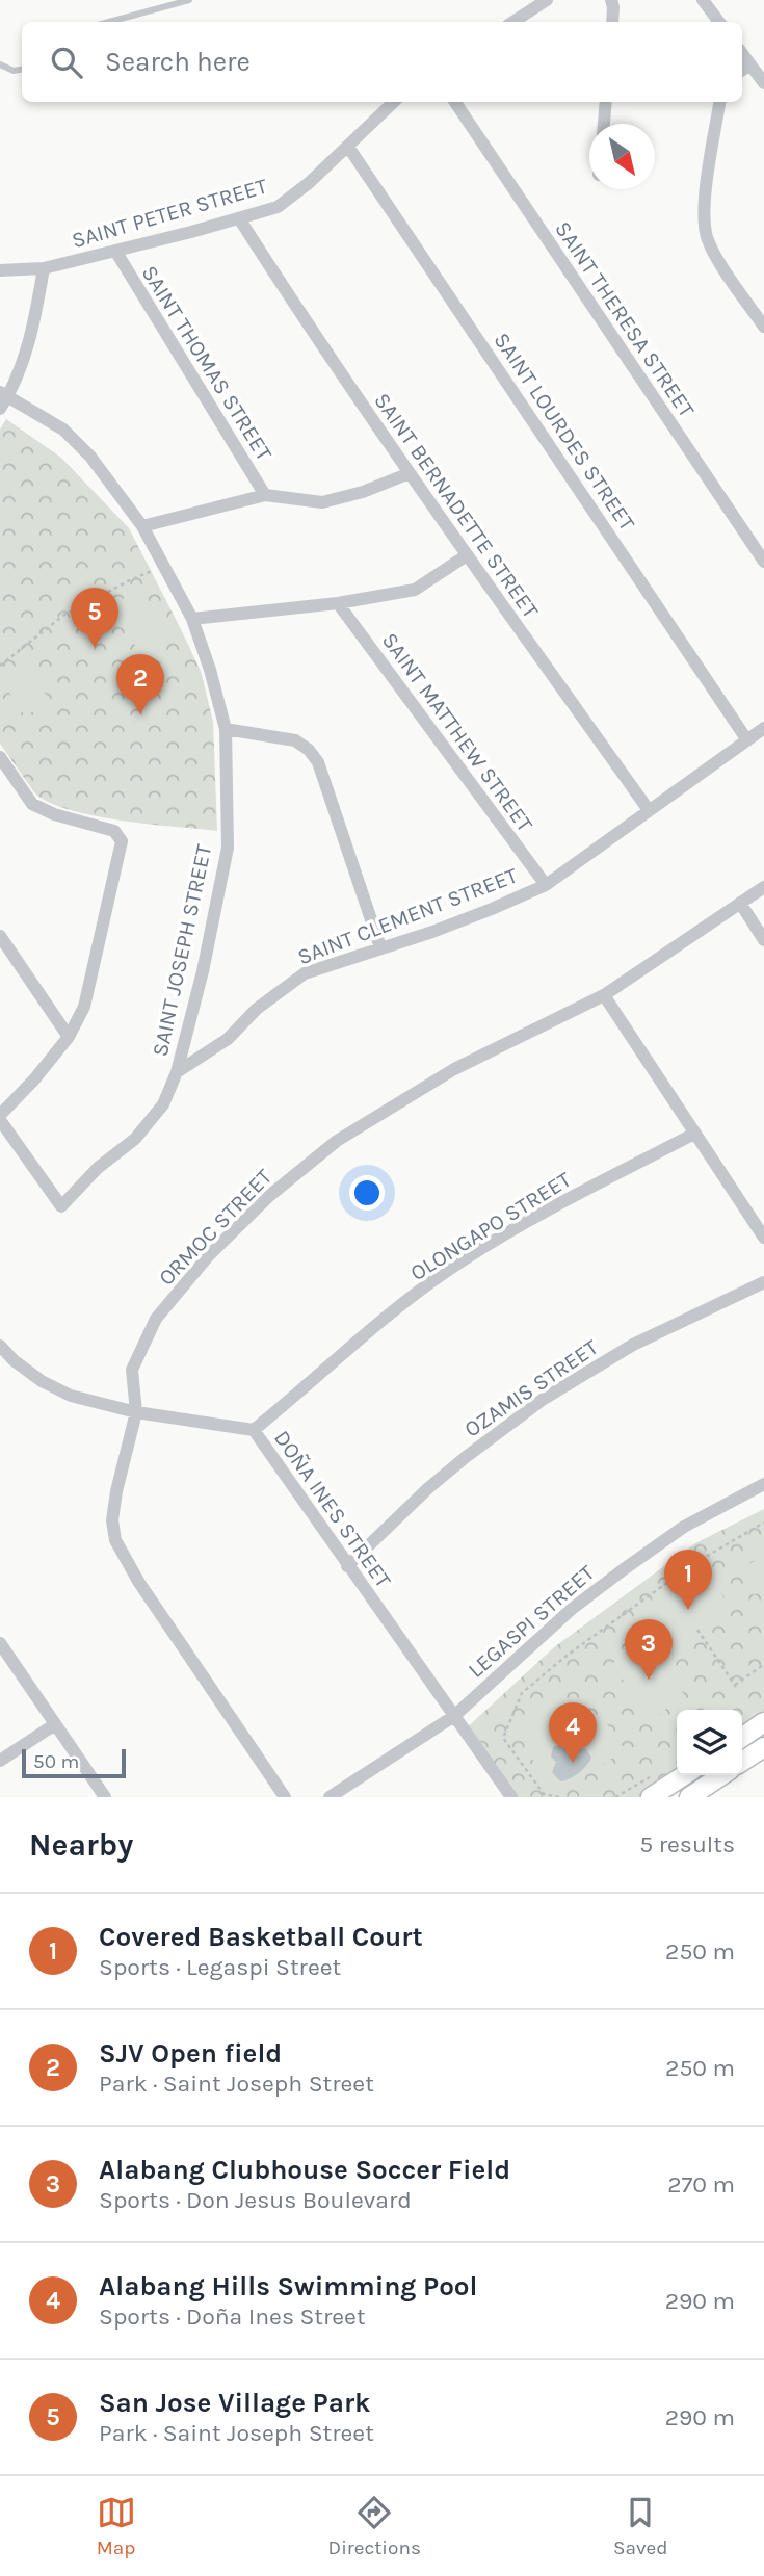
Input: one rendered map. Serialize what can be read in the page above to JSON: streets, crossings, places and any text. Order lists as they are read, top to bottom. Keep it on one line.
{"streets":{"street":["SAINT PETER STREET","SAINT THERESA STREET","SAINT THOMAS STREET","SAINT LOURDES STREET","SAINT BERNADETTE STREET","SAINT MATTHEW STREET","SAINT CLEMENT STREET","SAINT JOSEPH STREET","OLONGAPO STREET","ORMOC STREET","OZAMIS STREET","DOÑA INES STREET","LEGASPI STREET"]},"crossings":[["SAINT PETER STREET","SAINT THOMAS STREET"],["SAINT PETER STREET","SAINT LOURDES STREET"],["SAINT PETER STREET","SAINT BERNADETTE STREET"],["SAINT LOURDES STREET","SAINT CLEMENT STREET"],["SAINT BERNADETTE STREET","SAINT CLEMENT STREET"],["SAINT MATTHEW STREET","SAINT CLEMENT STREET"],["SAINT CLEMENT STREET","SAINT JOSEPH STREET"],["OLONGAPO STREET","DOÑA INES STREET"],["ORMOC STREET","DOÑA INES STREET"],["OZAMIS STREET","DOÑA INES STREET"],["DOÑA INES STREET","LEGASPI STREET"]],"scale_bar":"50 m","north":"bottom right","page":{"search":"Search here","pins":["5","2","1","3","4"],"scale":"50 m","heading":["Nearby","5 results"],"list":[{"mark":"1","name":"Covered Basketball Court","note":"Sports · Legaspi Street","value":"250 m"},{"mark":"2","name":"SJV Open field","note":"Park · Saint Joseph Street","value":"250 m"},{"mark":"3","name":"Alabang Clubhouse Soccer Field","note":"Sports · Don Jesus Boulevard","value":"270 m"},{"mark":"4","name":"Alabang Hills Swimming Pool","note":"Sports · Doña Ines Street","value":"290 m"},{"mark":"5","name":"San Jose Village Park","note":"Park · Saint Joseph Street","value":"290 m"}],"nav":["Map","Directions","Saved"]}}
